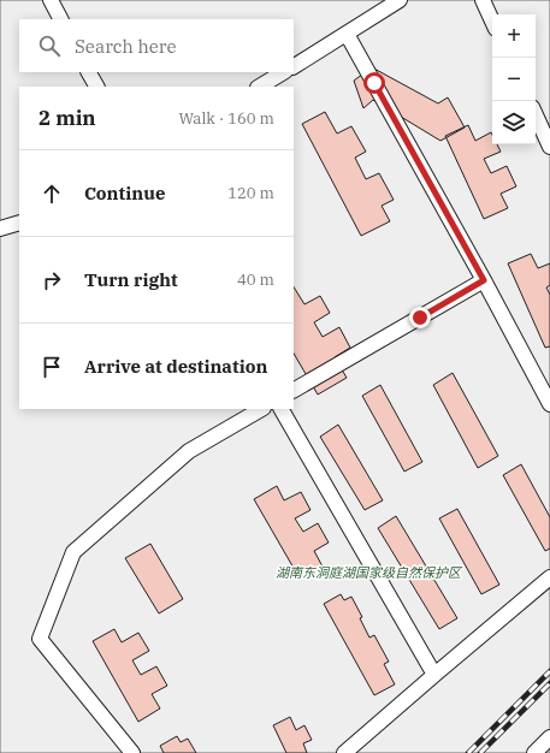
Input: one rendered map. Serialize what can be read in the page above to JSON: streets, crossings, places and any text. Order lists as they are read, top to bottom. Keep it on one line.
{"parks":["湖南东洞庭湖国家级自然保护区"],"page":{"map_buttons":["+","−"],"search":"Search here","heading":["2 min","Walk · 160 m"],"list":[["Continue","120 m"],["Turn right","40 m"],"Arrive at destination"]}}
